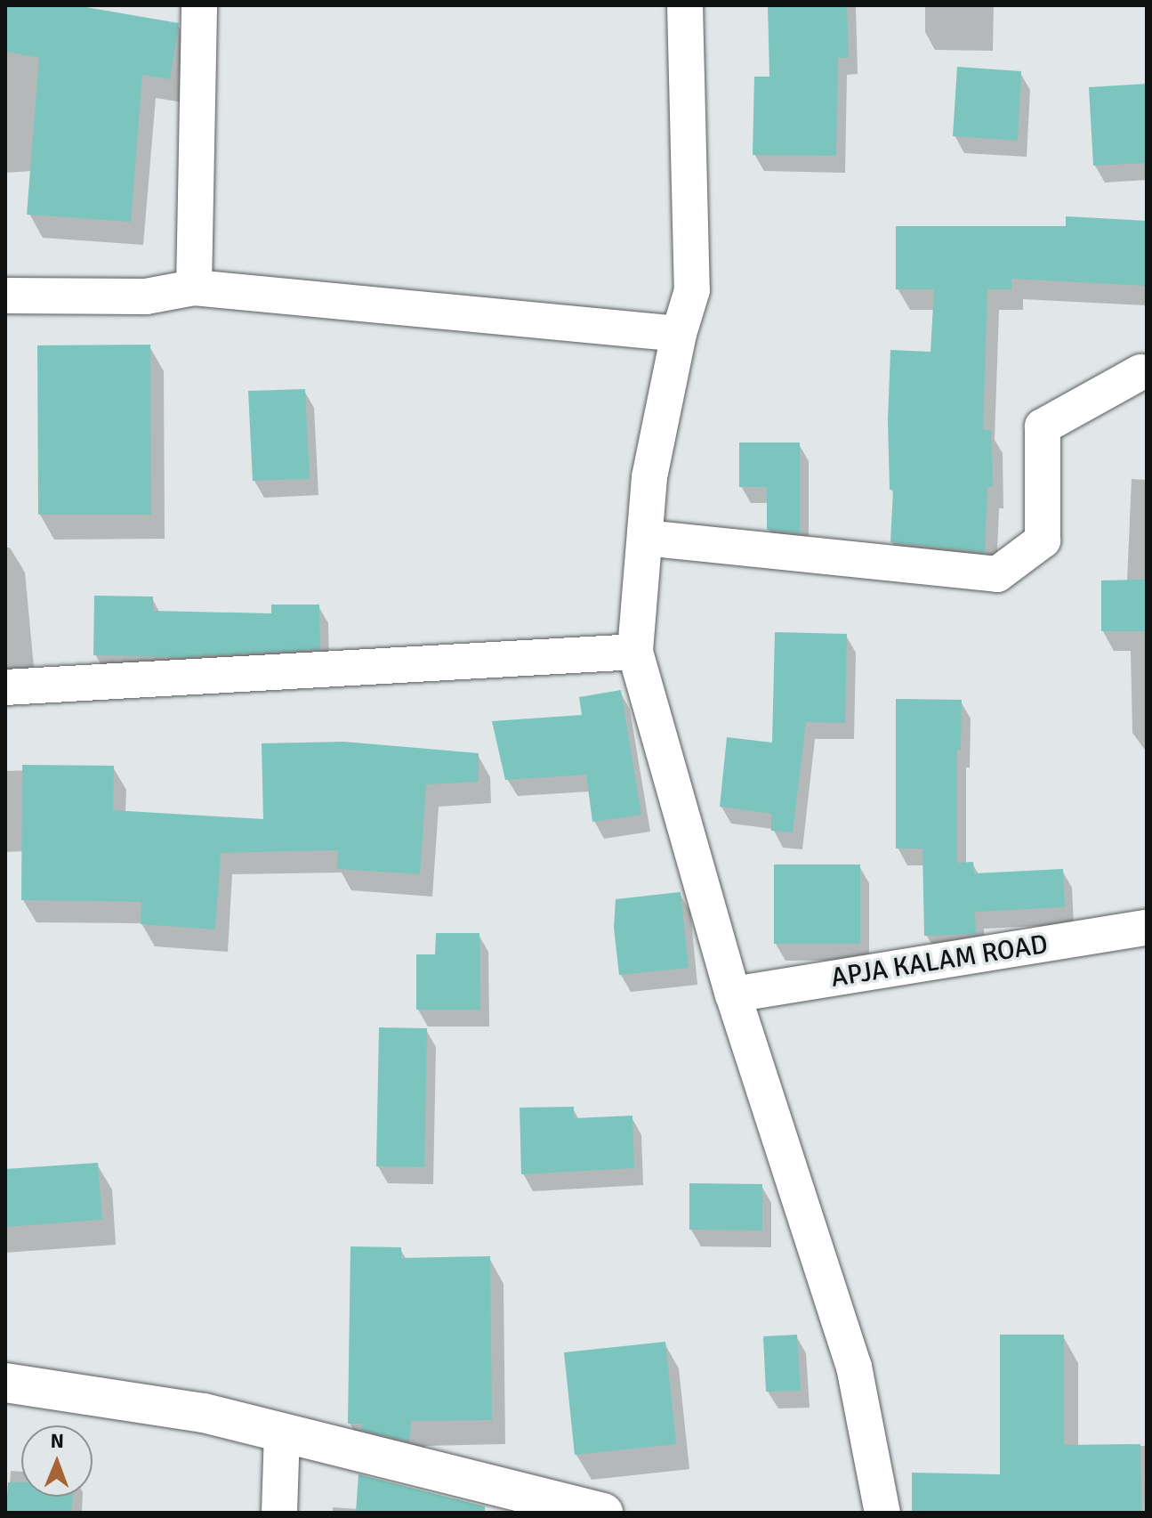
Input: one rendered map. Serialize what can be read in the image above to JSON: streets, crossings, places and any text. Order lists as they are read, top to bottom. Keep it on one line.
{"streets":{"street":["APJA KALAM ROAD"]},"north":"top"}
